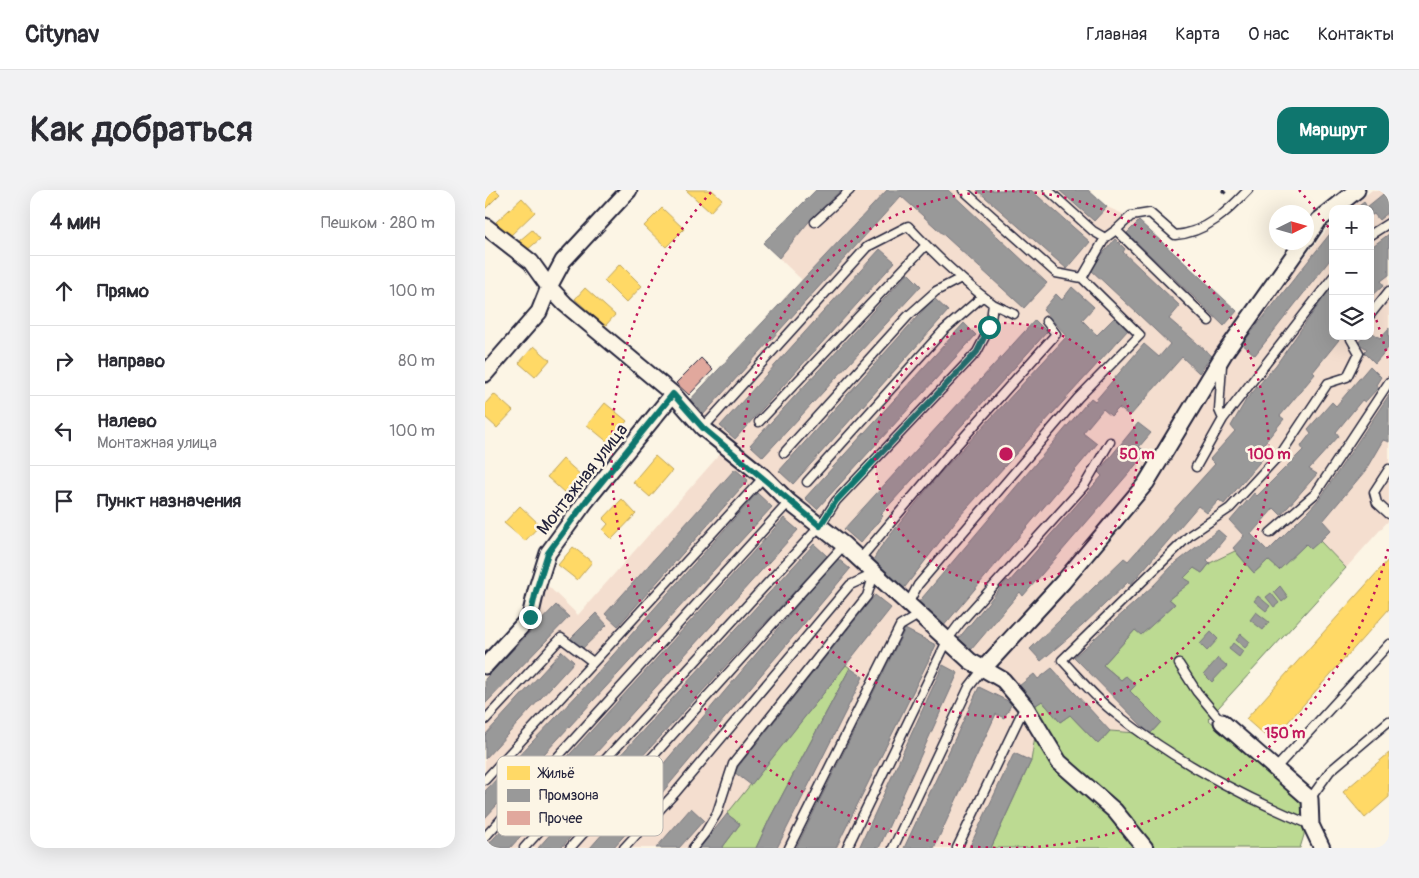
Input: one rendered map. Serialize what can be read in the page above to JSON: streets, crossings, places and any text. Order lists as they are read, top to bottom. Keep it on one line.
{"streets":{"street":["Монтажная улица"]},"legend":["Жильё","Промзона","Прочее"],"north":"right","page":{"header":"Citynav","nav":["Главная","Карта","О нас","Контакты"],"buttons":"Маршрут","title":"Как добраться","heading":["4 мин","Пешком · 280 m"],"map_buttons":["+","−"],"list":[["Прямо","100 m"],["Направо","80 m"],["Налево","Монтажная улица","100 m"],"Пункт назначения"]},"rings":["50 m","100 m","150 m"]}
